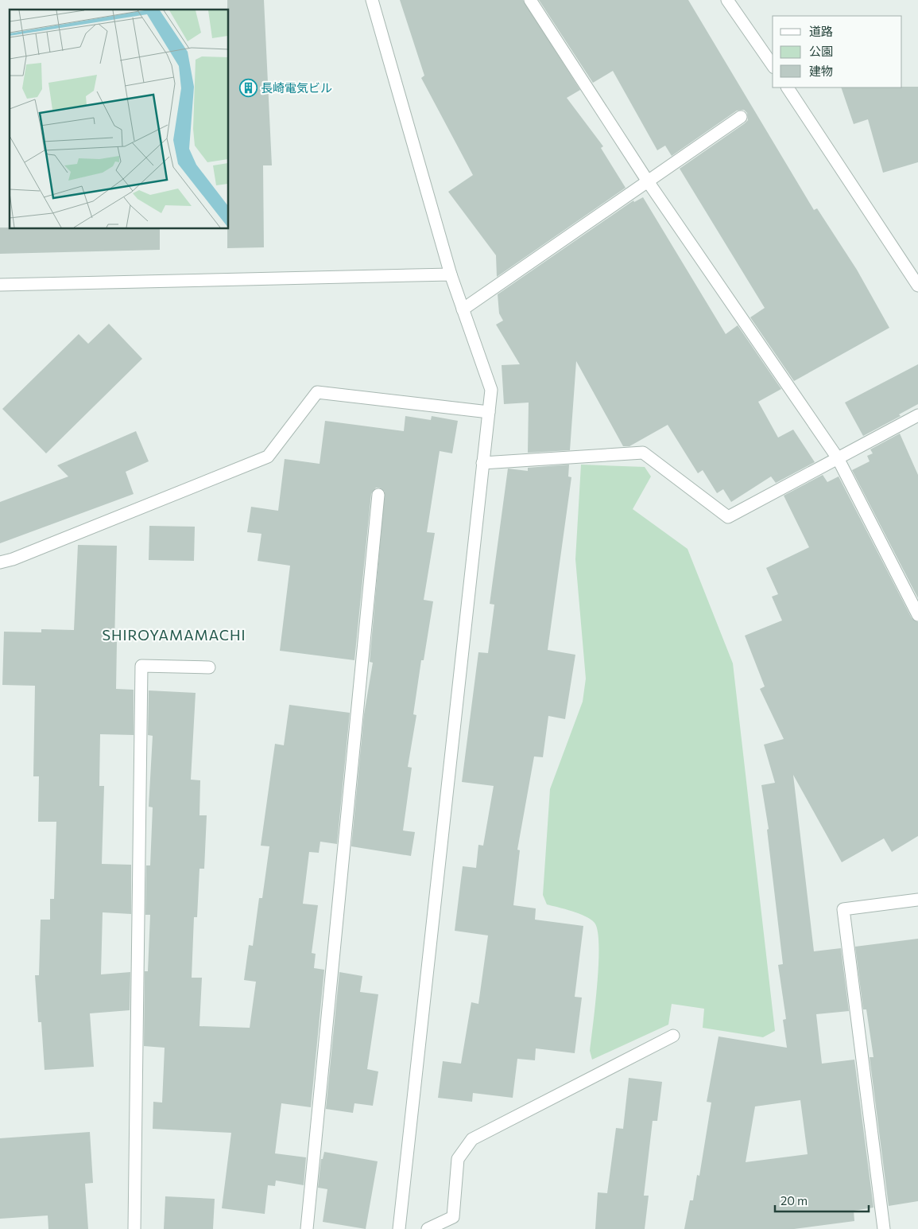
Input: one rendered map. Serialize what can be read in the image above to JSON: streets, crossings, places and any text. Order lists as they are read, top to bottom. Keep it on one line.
{"districts":["SHIROYAMAMACHI"],"places":{"building":["長崎電気ビル"]},"legend":["道路","公園","建物"],"scale_bar":"20 m"}
